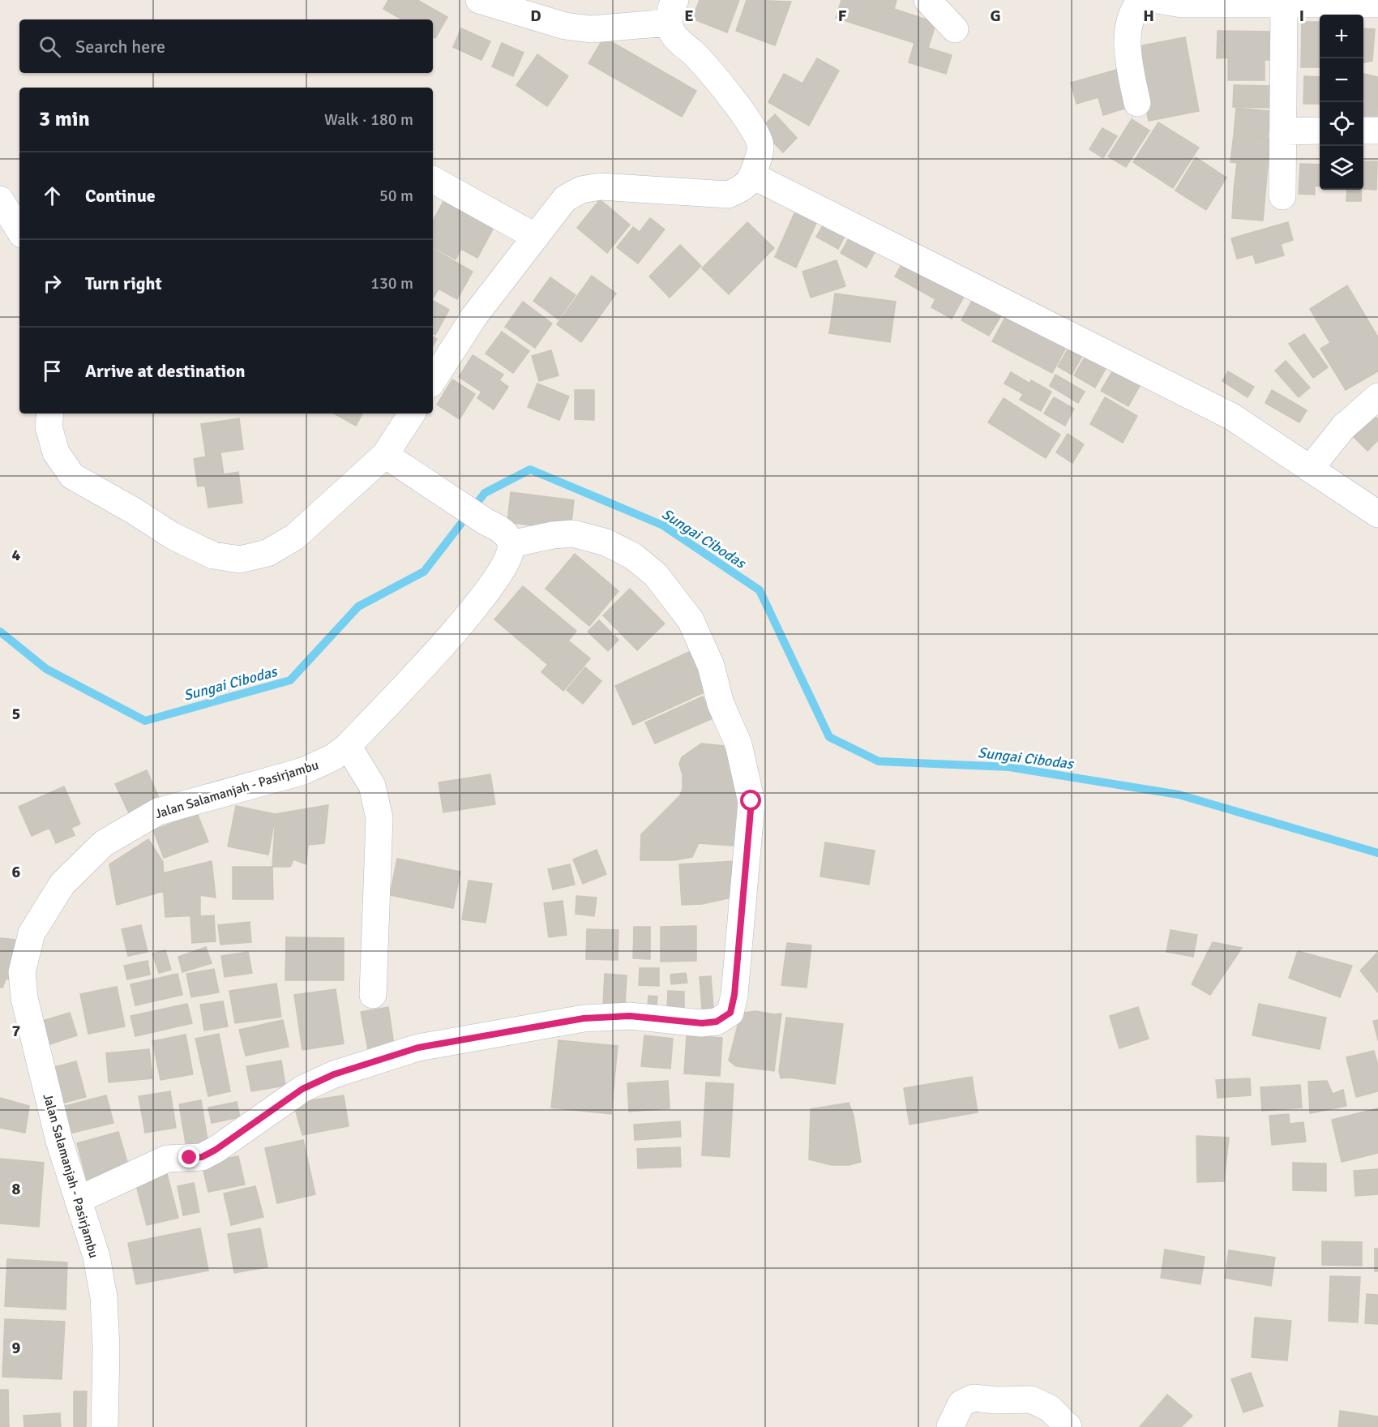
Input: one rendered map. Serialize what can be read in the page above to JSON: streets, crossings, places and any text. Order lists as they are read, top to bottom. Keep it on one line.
{"streets":{"street":["Jalan Salamanjah - Pasirjambu"]},"water":["Sungai Cibodas"],"page":{"map_buttons":["+","−"],"search":"Search here","heading":["3 min","Walk · 180 m"],"list":[["Continue","50 m"],["Turn right","130 m"],"Arrive at destination"]},"grid":{"columns":["D","E","F","G","H","I"],"rows":["4","5","6","7","8","9"]}}
